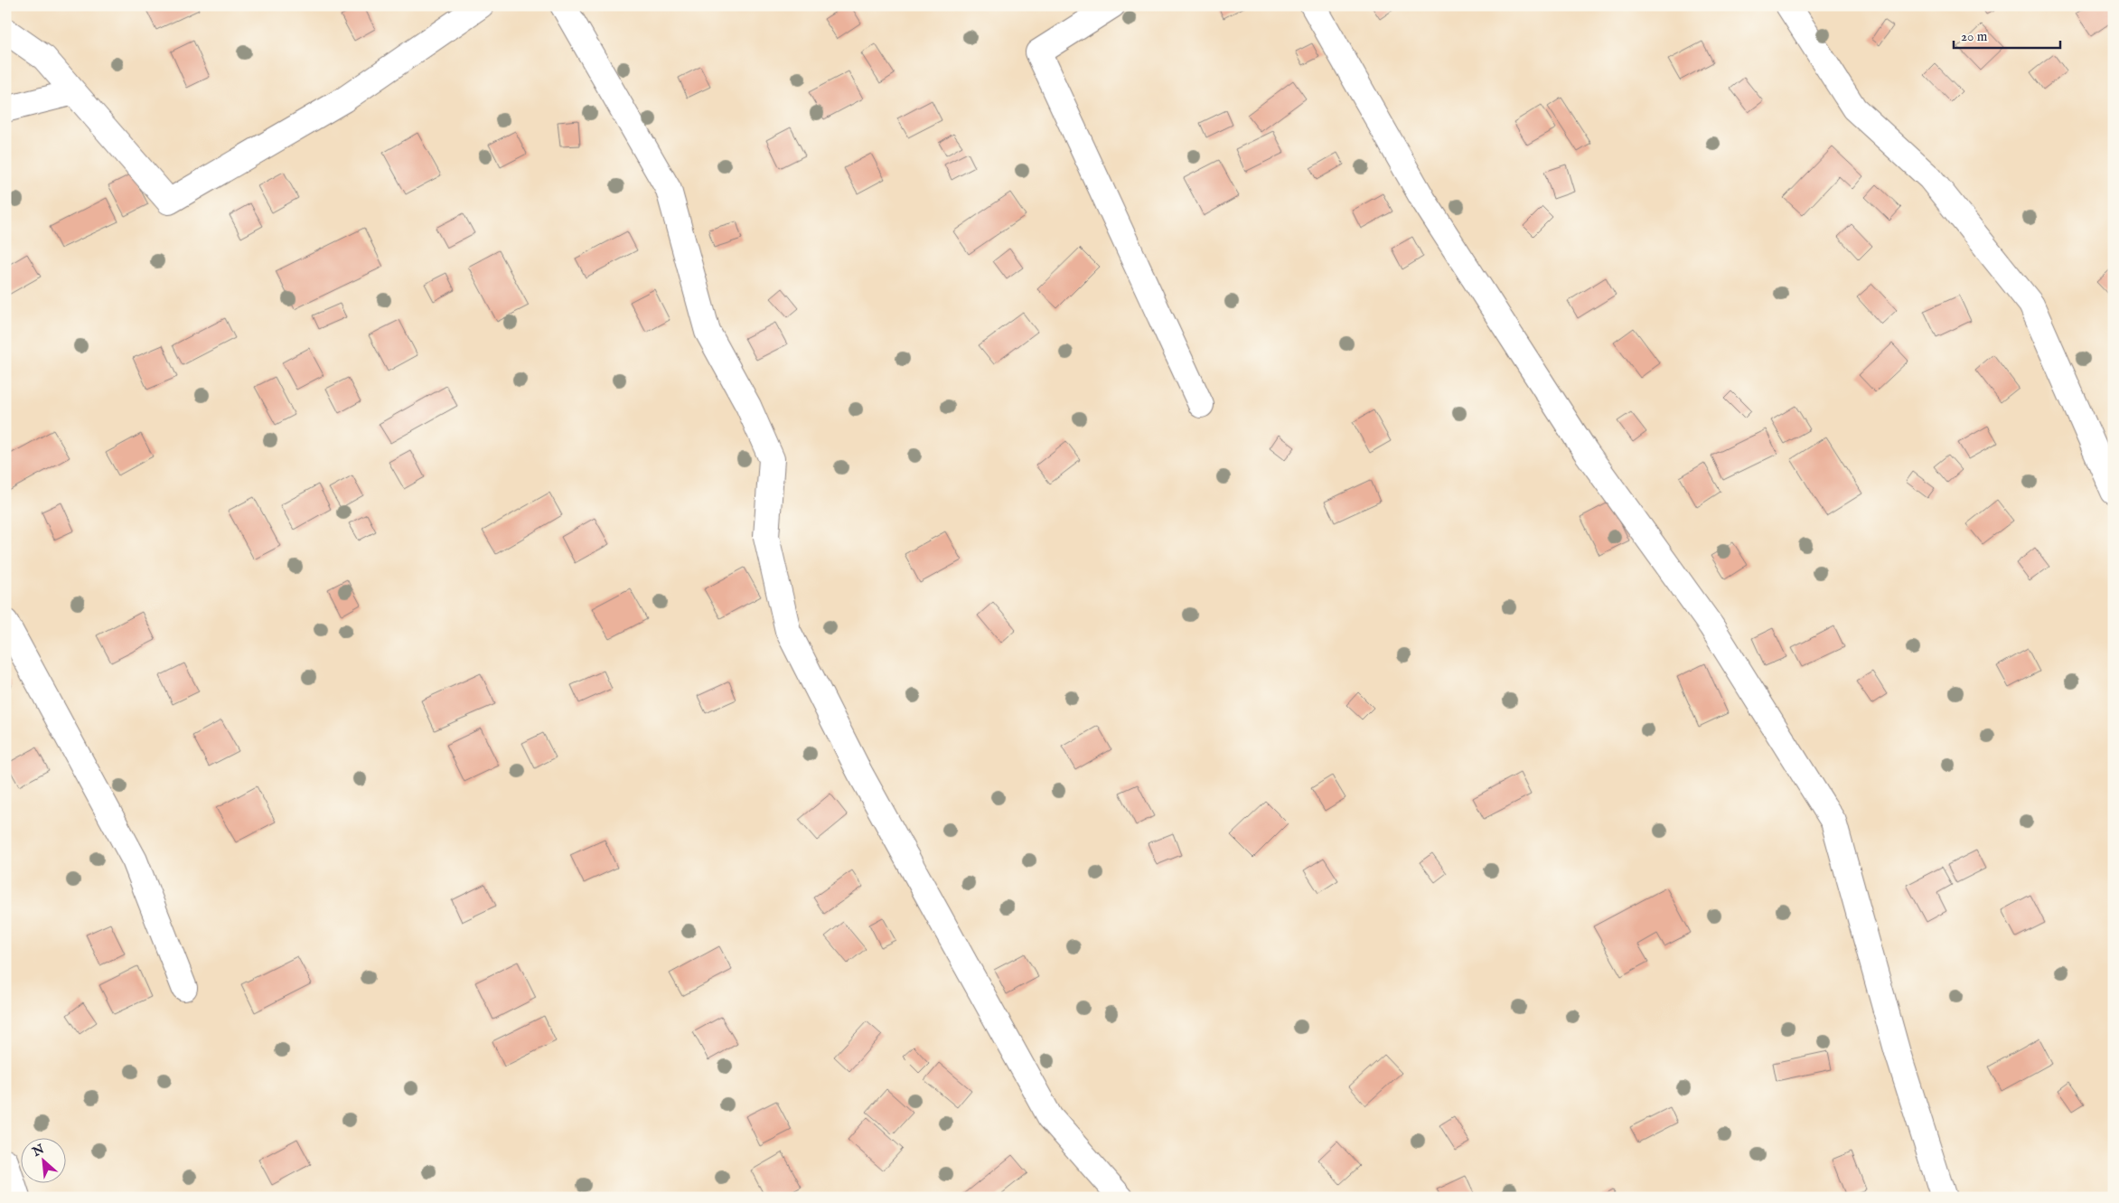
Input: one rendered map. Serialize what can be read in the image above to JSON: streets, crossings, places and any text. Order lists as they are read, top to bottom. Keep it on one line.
{"scale_bar":"20 m","north":"top left"}
